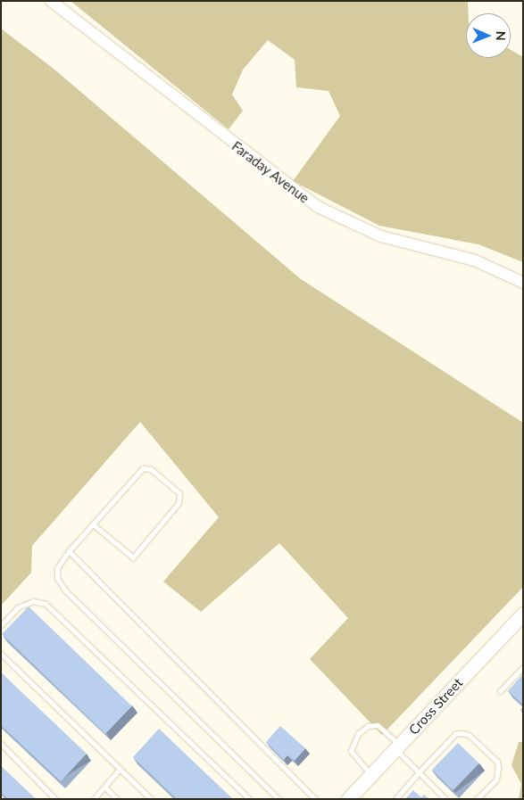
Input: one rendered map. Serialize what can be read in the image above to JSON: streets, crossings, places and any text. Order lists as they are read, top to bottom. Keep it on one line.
{"streets":{"main road":["Cross Street"],"street":["Faraday Avenue"]},"north":"right"}
